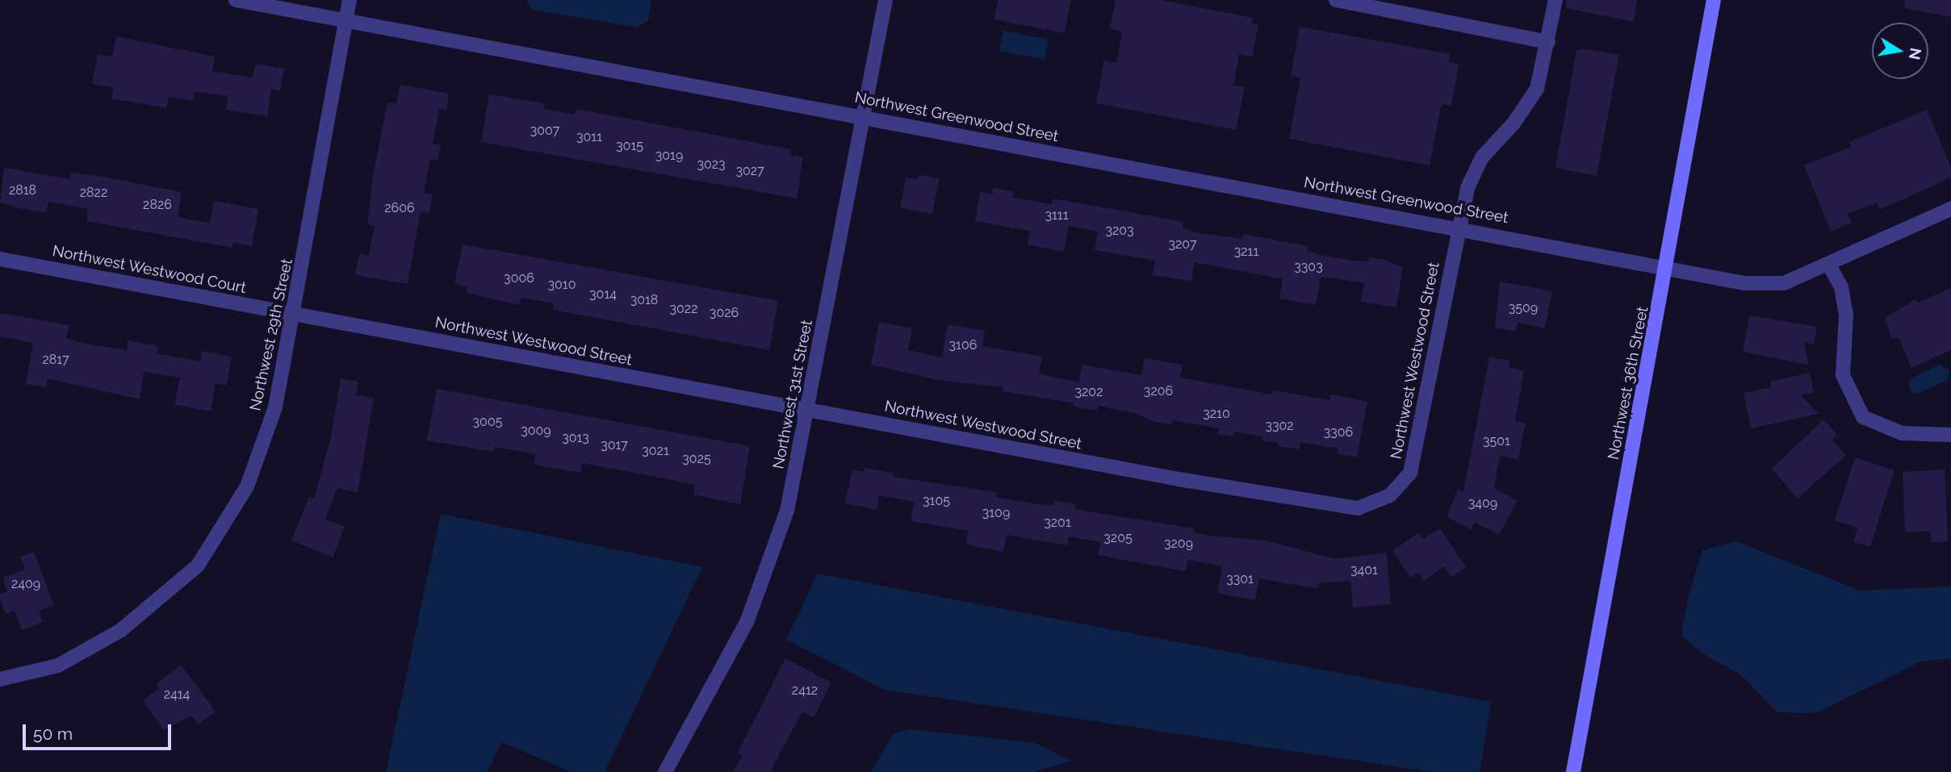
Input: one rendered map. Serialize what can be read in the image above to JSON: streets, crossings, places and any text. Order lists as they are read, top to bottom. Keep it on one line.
{"streets":{"main road":["Northwest 36th Street"],"street":["Northwest Greenwood Street","Northwest Westwood Court","Northwest 29th Street","Northwest Westwood Street","Northwest 31st Street"]},"crossings":[["Northwest Greenwood Street","Northwest 29th Street"],["Northwest Greenwood Street","Northwest Westwood Street"],["Northwest Greenwood Street","Northwest 36th Street"],["Northwest Greenwood Street","Northwest 31st Street"],["Northwest Westwood Court","Northwest 29th Street"],["Northwest Westwood Court","Northwest Westwood Street"],["Northwest 29th Street","Northwest Westwood Street"],["Northwest Westwood Street","Northwest 31st Street"]],"house_numbers":["3007","3011","3015","3019","3023","3027","2818","2822","2826","2606","3111","3203","3207","3211","3303","3006","3010","3014","3018","3509","3022","3026","3106","2817","3206","3202","3210","3005","3302","3009","3306","3013","3501","3017","3021","3025","3105","3409","3109","3201","3205","3209","3401","3301","2409","2412","2414"],"scale_bar":"50 m","north":"right"}
